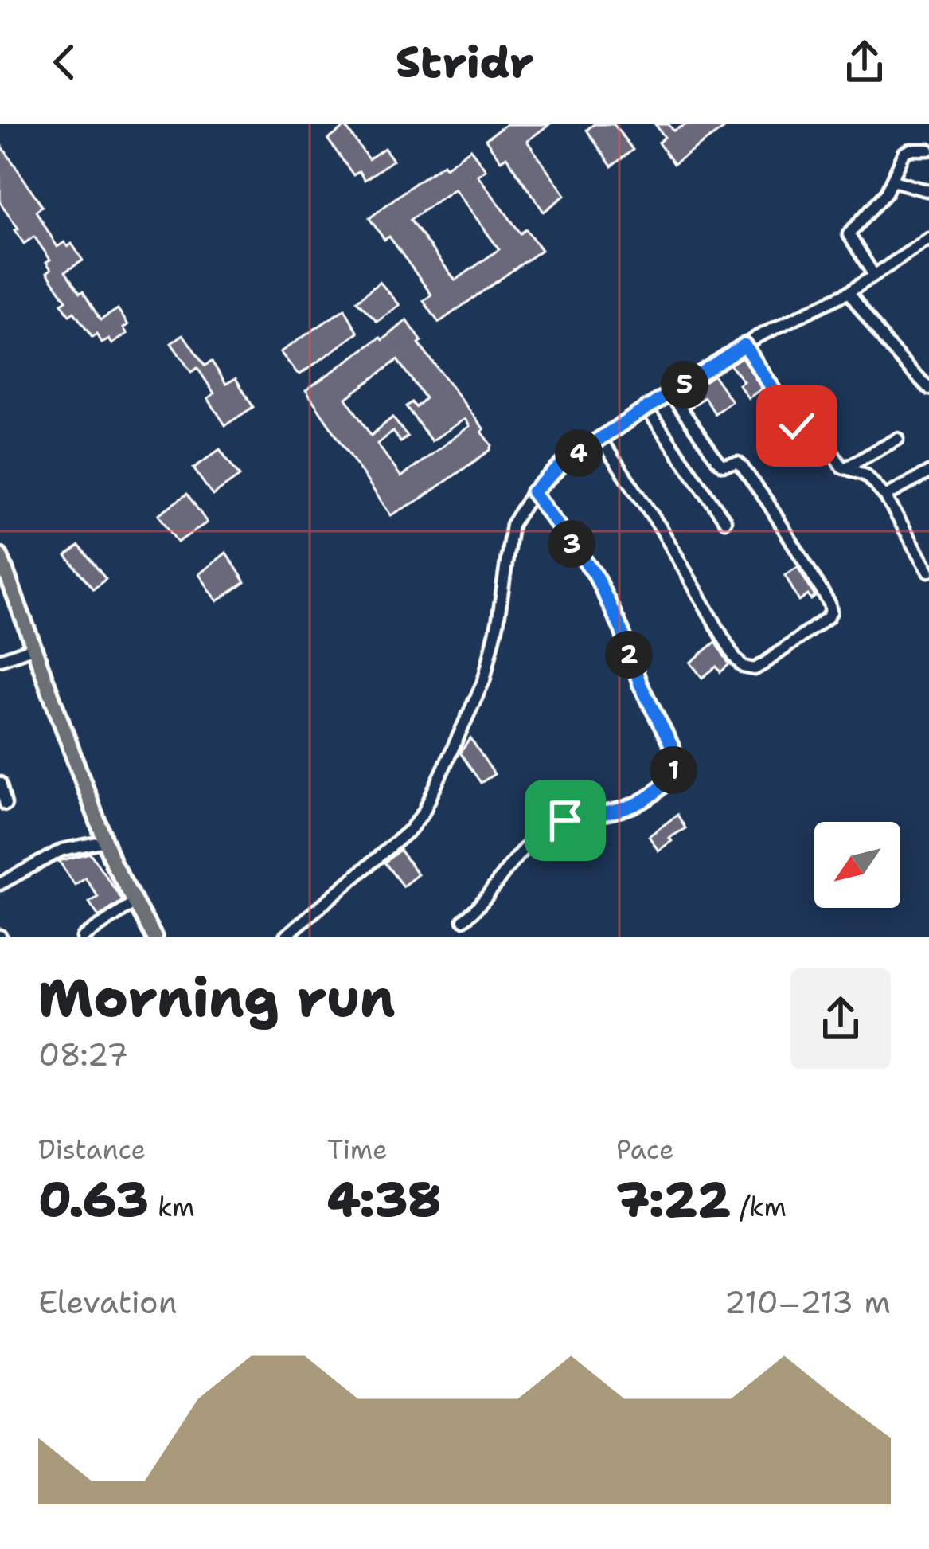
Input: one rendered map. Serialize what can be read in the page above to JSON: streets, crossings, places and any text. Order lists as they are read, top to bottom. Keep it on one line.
{"north":"bottom left","page":{"header":"Stridr","pins":["5","4","3","2","1"],"heading":["Morning run","08:27"],"stats":[["Distance","0.63 km"],["Time","4:38"],["Pace","7:22 /km"]],"chart":["Elevation","210–213 m"]}}
